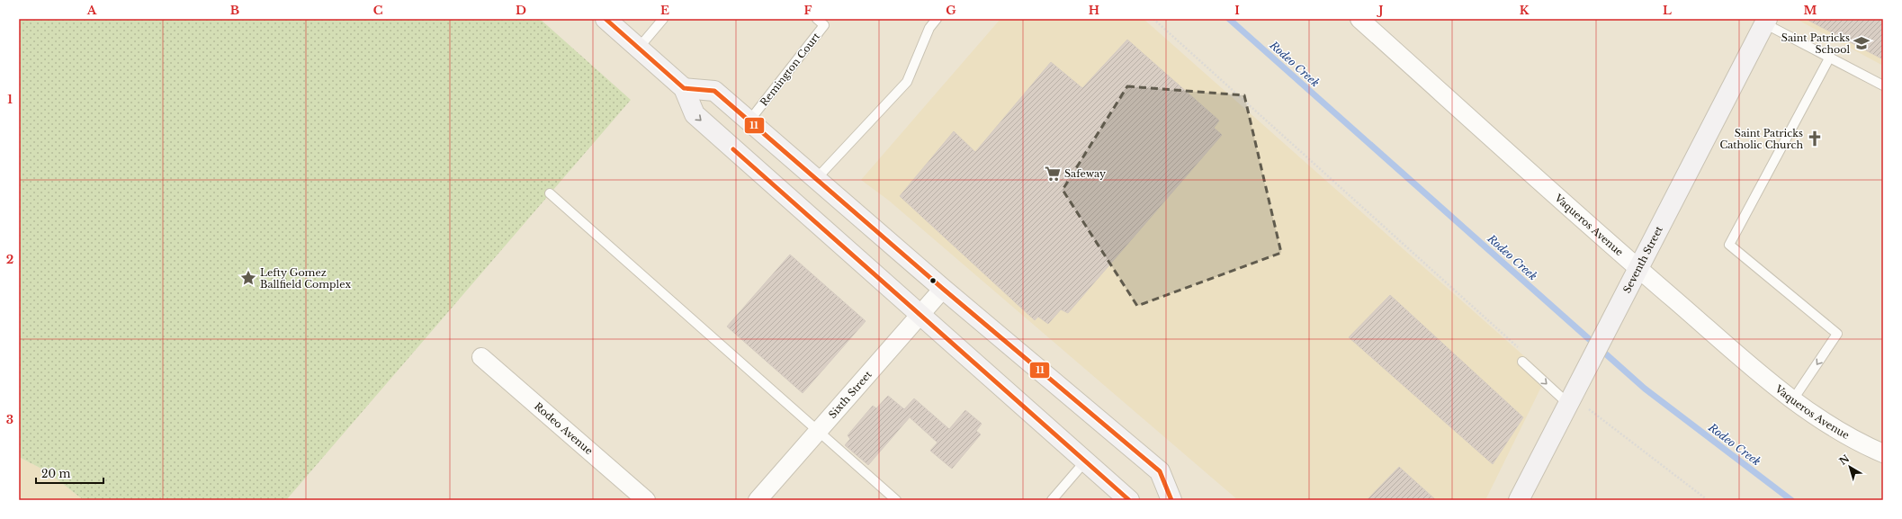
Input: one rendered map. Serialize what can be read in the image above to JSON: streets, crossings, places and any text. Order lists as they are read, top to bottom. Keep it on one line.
{"streets":{"main road":["Seventh Street"],"street":["Vaqueros Avenue","Sixth Street","Rodeo Avenue"],"lane":["Remington Court"]},"crossings":[["Vaqueros Avenue","Seventh Street"]],"water":["Rodeo Creek"],"places":{"school or university":["Saint Patricks School"],"church":["Saint Patricks Catholic Church"],"supermarket":["Safeway"],"place":["Lefty Gomez Ballfield Complex"]},"lines":["transit line 11"],"scale_bar":"20 m","north":"top left","grid":{"columns":["A","B","C","D","E","F","G","H","I","J","K","L","M"],"rows":["1","2","3"]}}
